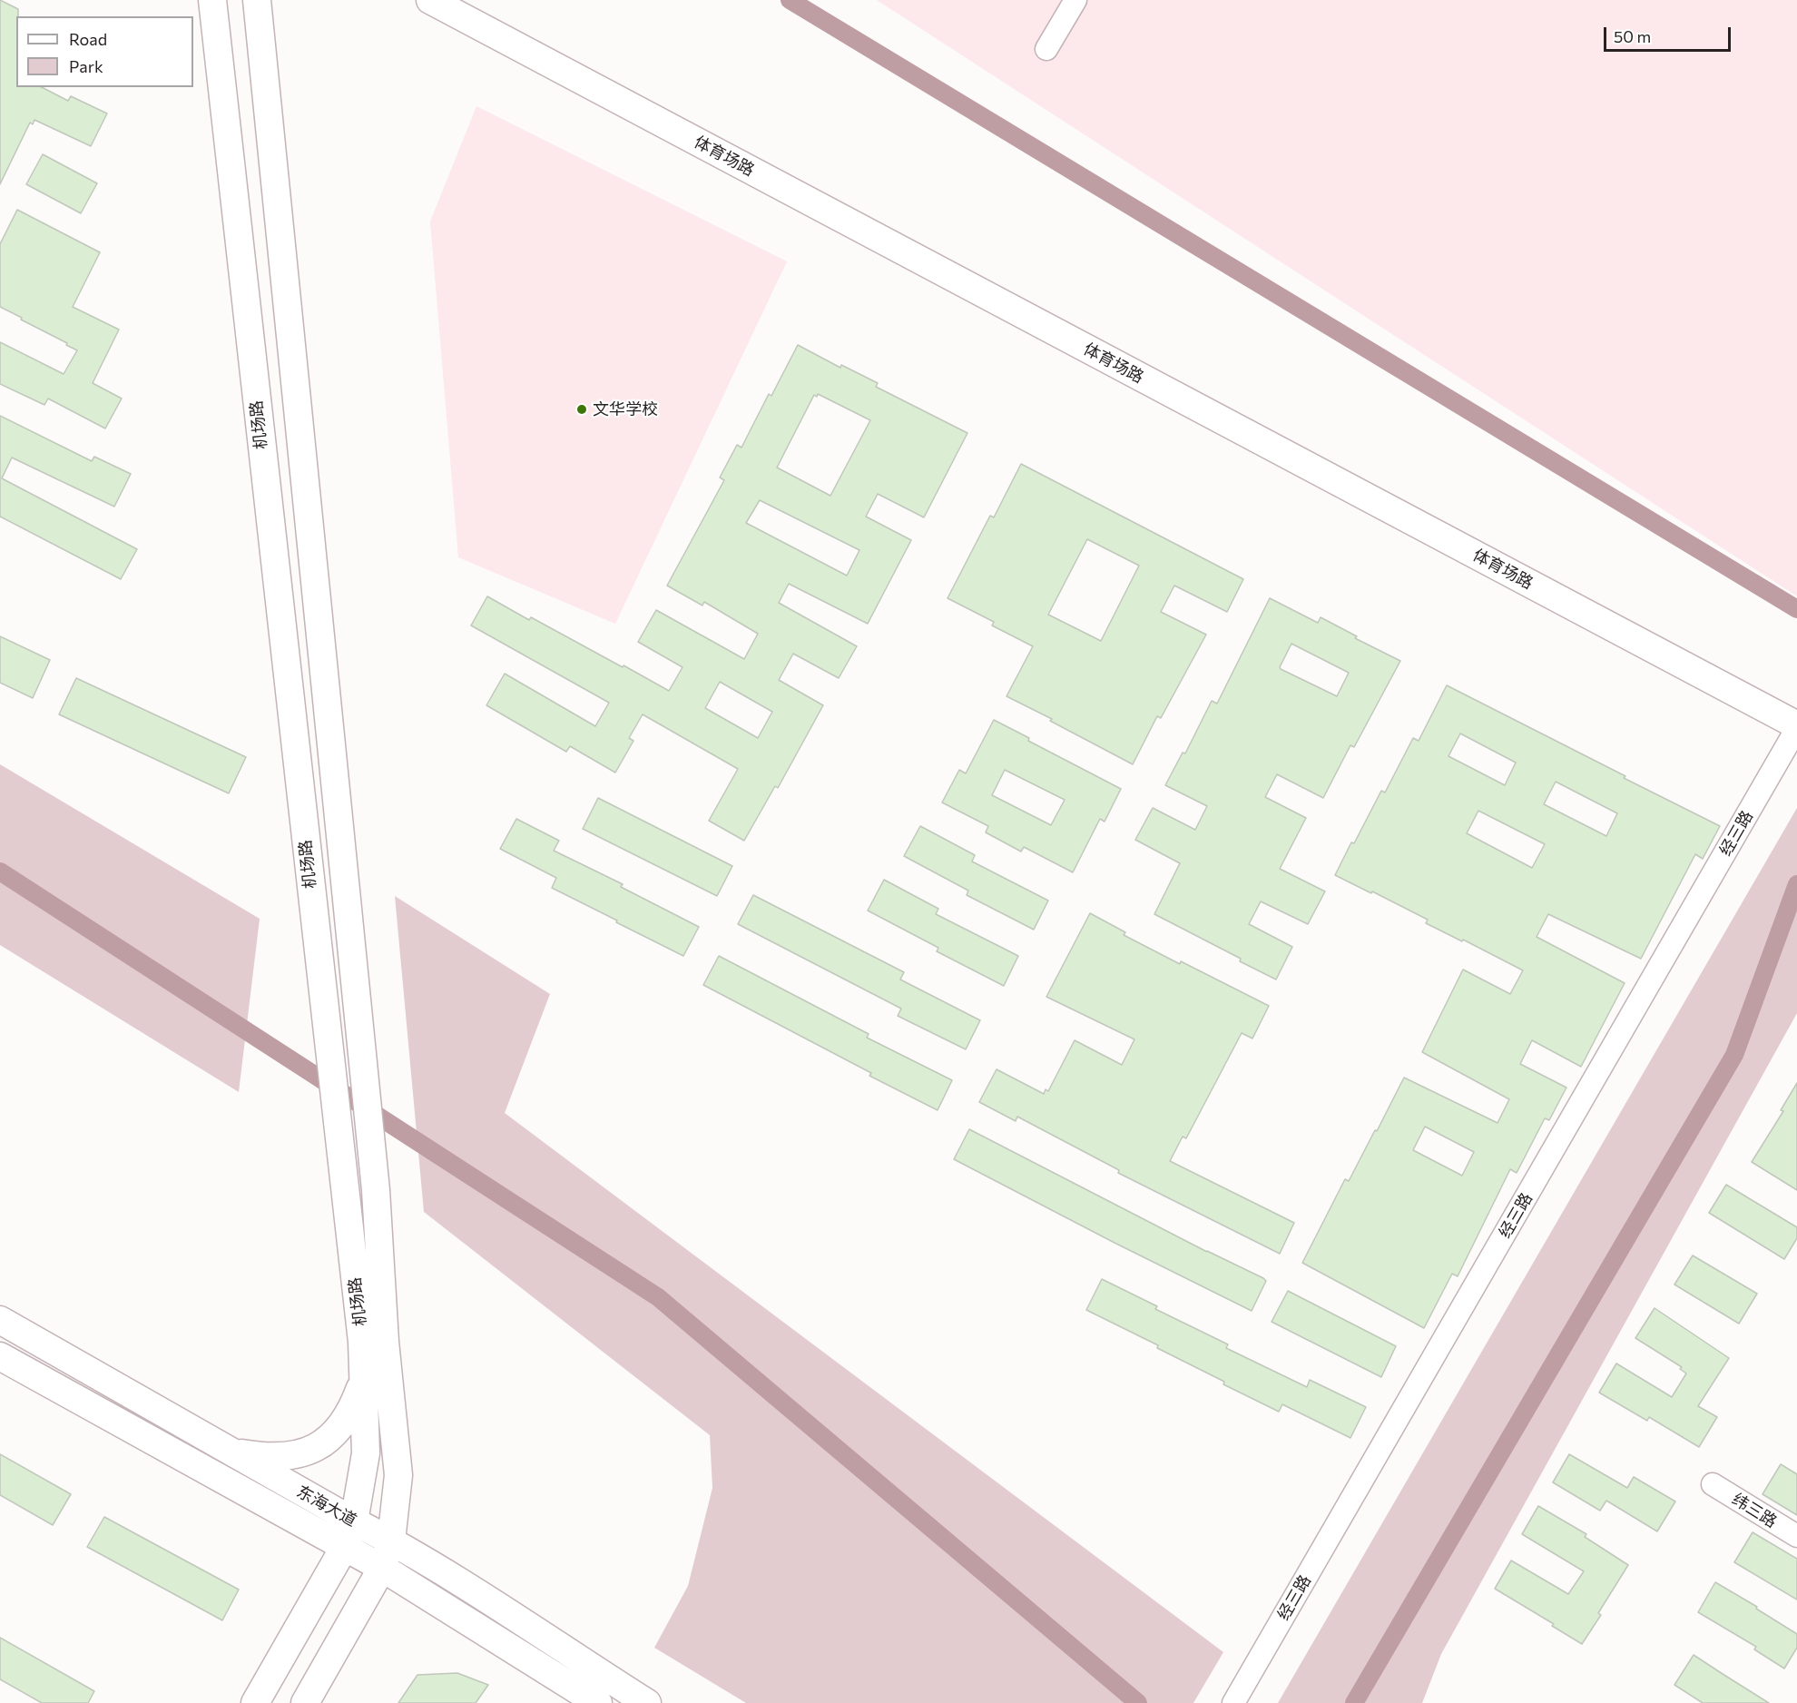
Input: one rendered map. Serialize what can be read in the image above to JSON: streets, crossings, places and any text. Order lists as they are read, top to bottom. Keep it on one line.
{"streets":{"main road":["体育场路","机场路","东海大道"],"street":["经三路","纬三路"]},"crossings":[["体育场路","经三路"],["机场路","东海大道"]],"places":["文华学校"],"legend":["Road","Park"],"scale_bar":"50 m"}
